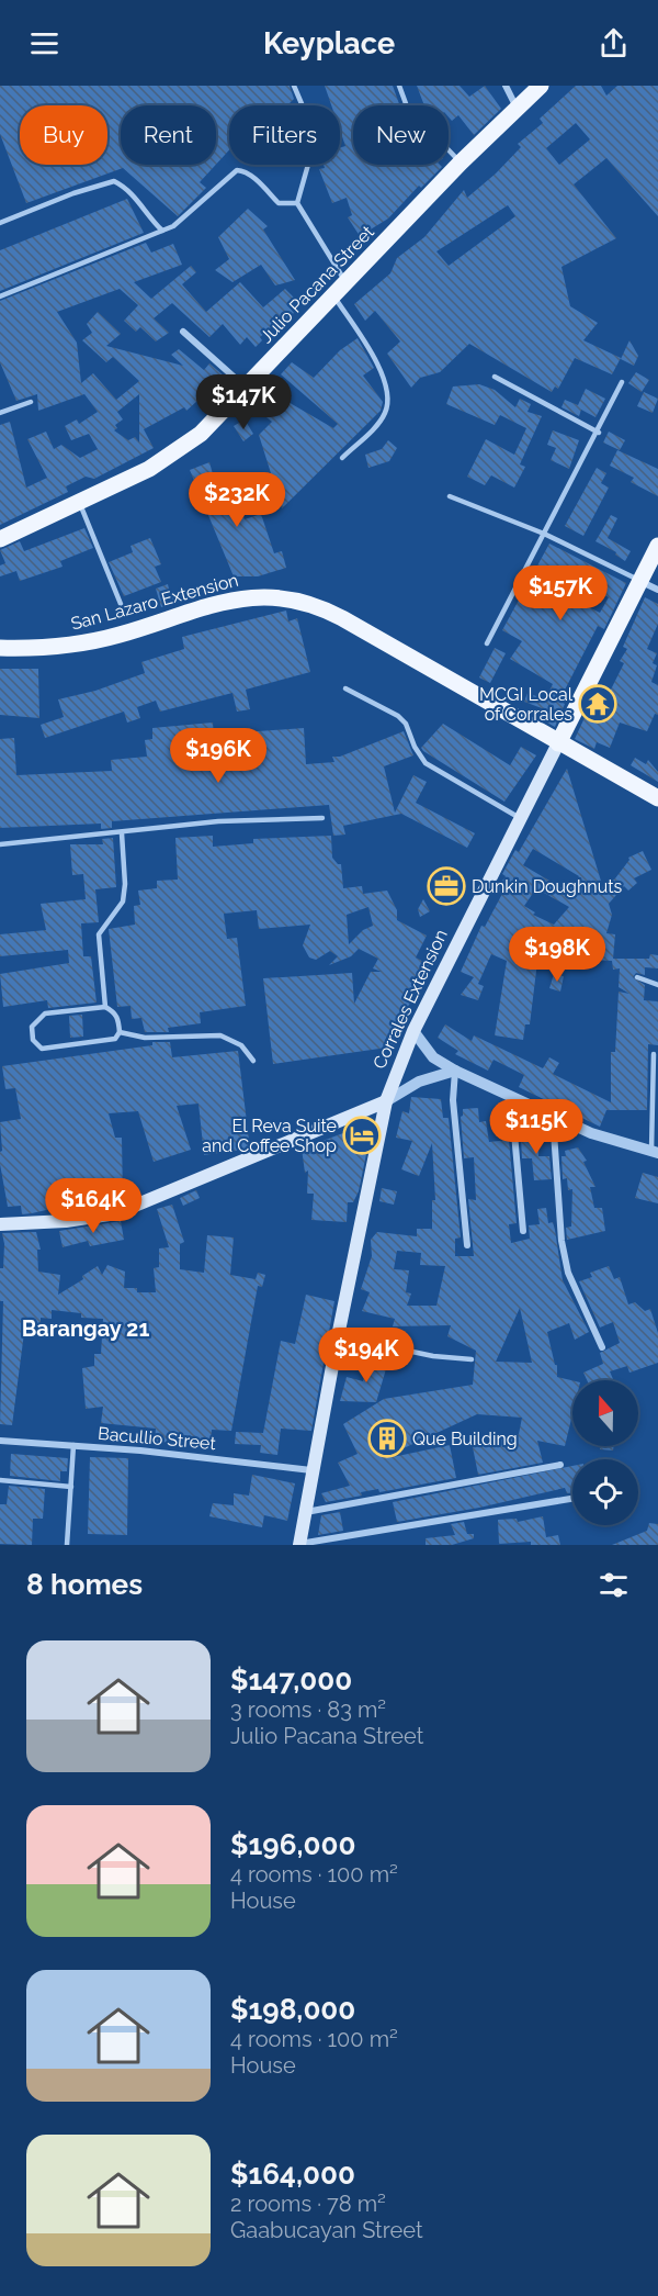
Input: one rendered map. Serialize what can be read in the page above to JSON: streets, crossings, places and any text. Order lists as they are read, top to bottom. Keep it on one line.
{"streets":{"main road":["Julio Pacana Street","San Lazaro Extension","Corrales Extension"],"street":["Bacullio Street"]},"crossings":[["San Lazaro Extension","Corrales Extension"],["Corrales Extension","Bacullio Street"]],"districts":["Barangay 21"],"places":{"temple":["MCGI Local of Corrales"],"office":["Dunkin Doughnuts"],"hotel":["El Reva Suite and Coffee Shop"],"building":["Que Building"]},"north":"top","page":{"header":"Keyplace","chip":["Buy","Rent","Filters","New"],"price":["$147K","$232K","$157K","$196K","$198K","$115K","$164K","$194K"],"heading":"8 homes","list":[{"name":"$147,000","note":"3 rooms · 83 m² · Julio Pacana Street"},{"name":"$196,000","note":"4 rooms · 100 m² · House"},{"name":"$198,000","note":"4 rooms · 100 m² · House"},{"name":"$164,000","note":"2 rooms · 78 m² · Gaabucayan Street"}]}}
